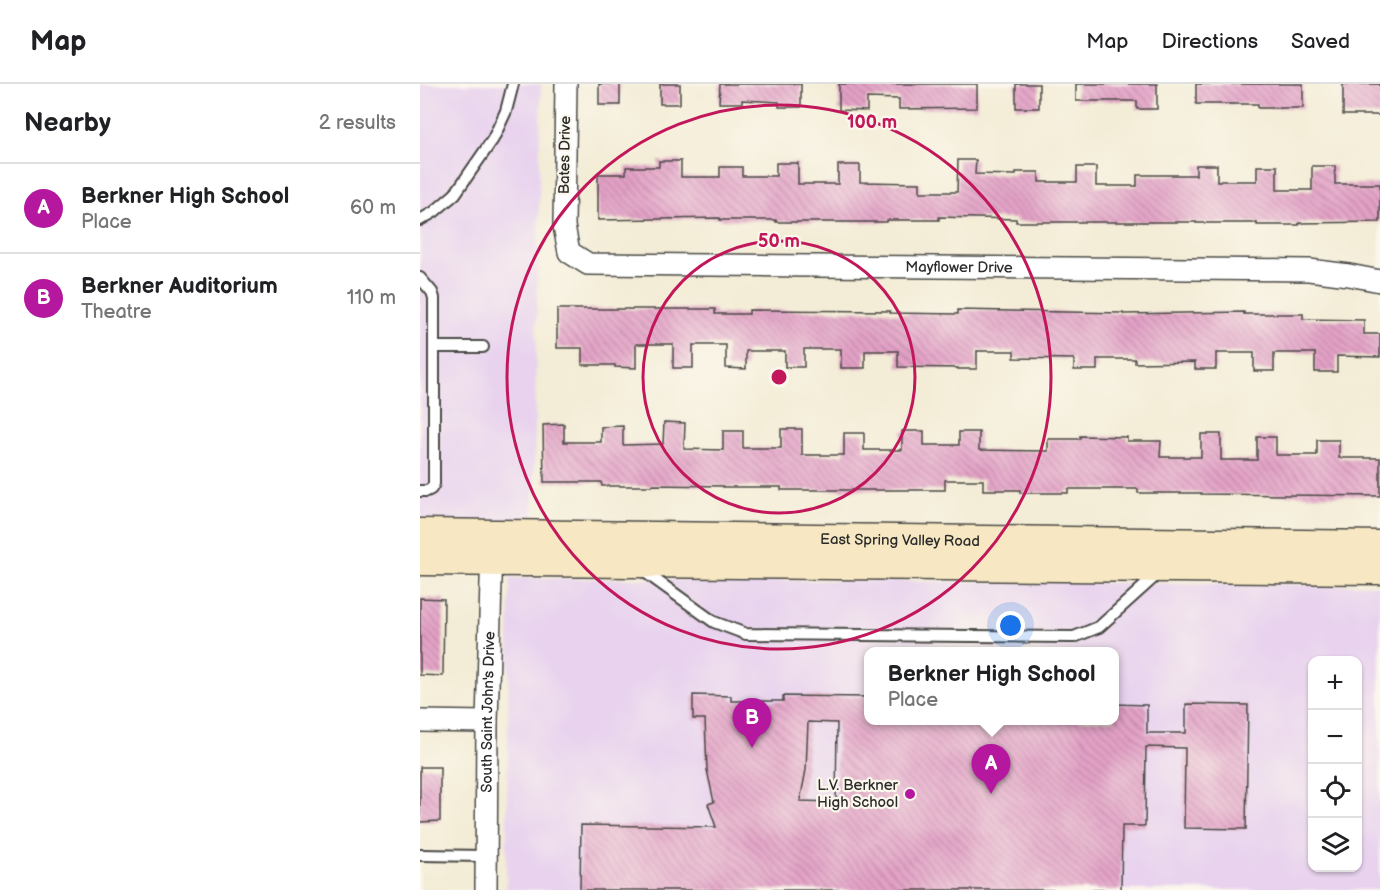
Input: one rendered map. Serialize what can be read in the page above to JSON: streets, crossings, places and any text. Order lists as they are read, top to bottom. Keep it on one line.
{"streets":{"street":["Bates Drive","Mayflower Drive","East Spring Valley Road","South Saint John's Drive"]},"crossings":[["Bates Drive","Mayflower Drive"],["East Spring Valley Road","South Saint John's Drive"]],"places":["L.V. Berkner High School"],"page":{"header":"Map","nav":["Map","Directions","Saved"],"heading":["Nearby","2 results"],"list":[{"mark":"A","name":"Berkner High School","note":"Place","value":"60 m"},{"mark":"B","name":"Berkner Auditorium","note":"Theatre","value":"110 m"}],"popup":["Berkner High School","Place"],"map_buttons":["+","−"],"pins":["B","A"]},"rings":["100 m","50 m"]}
